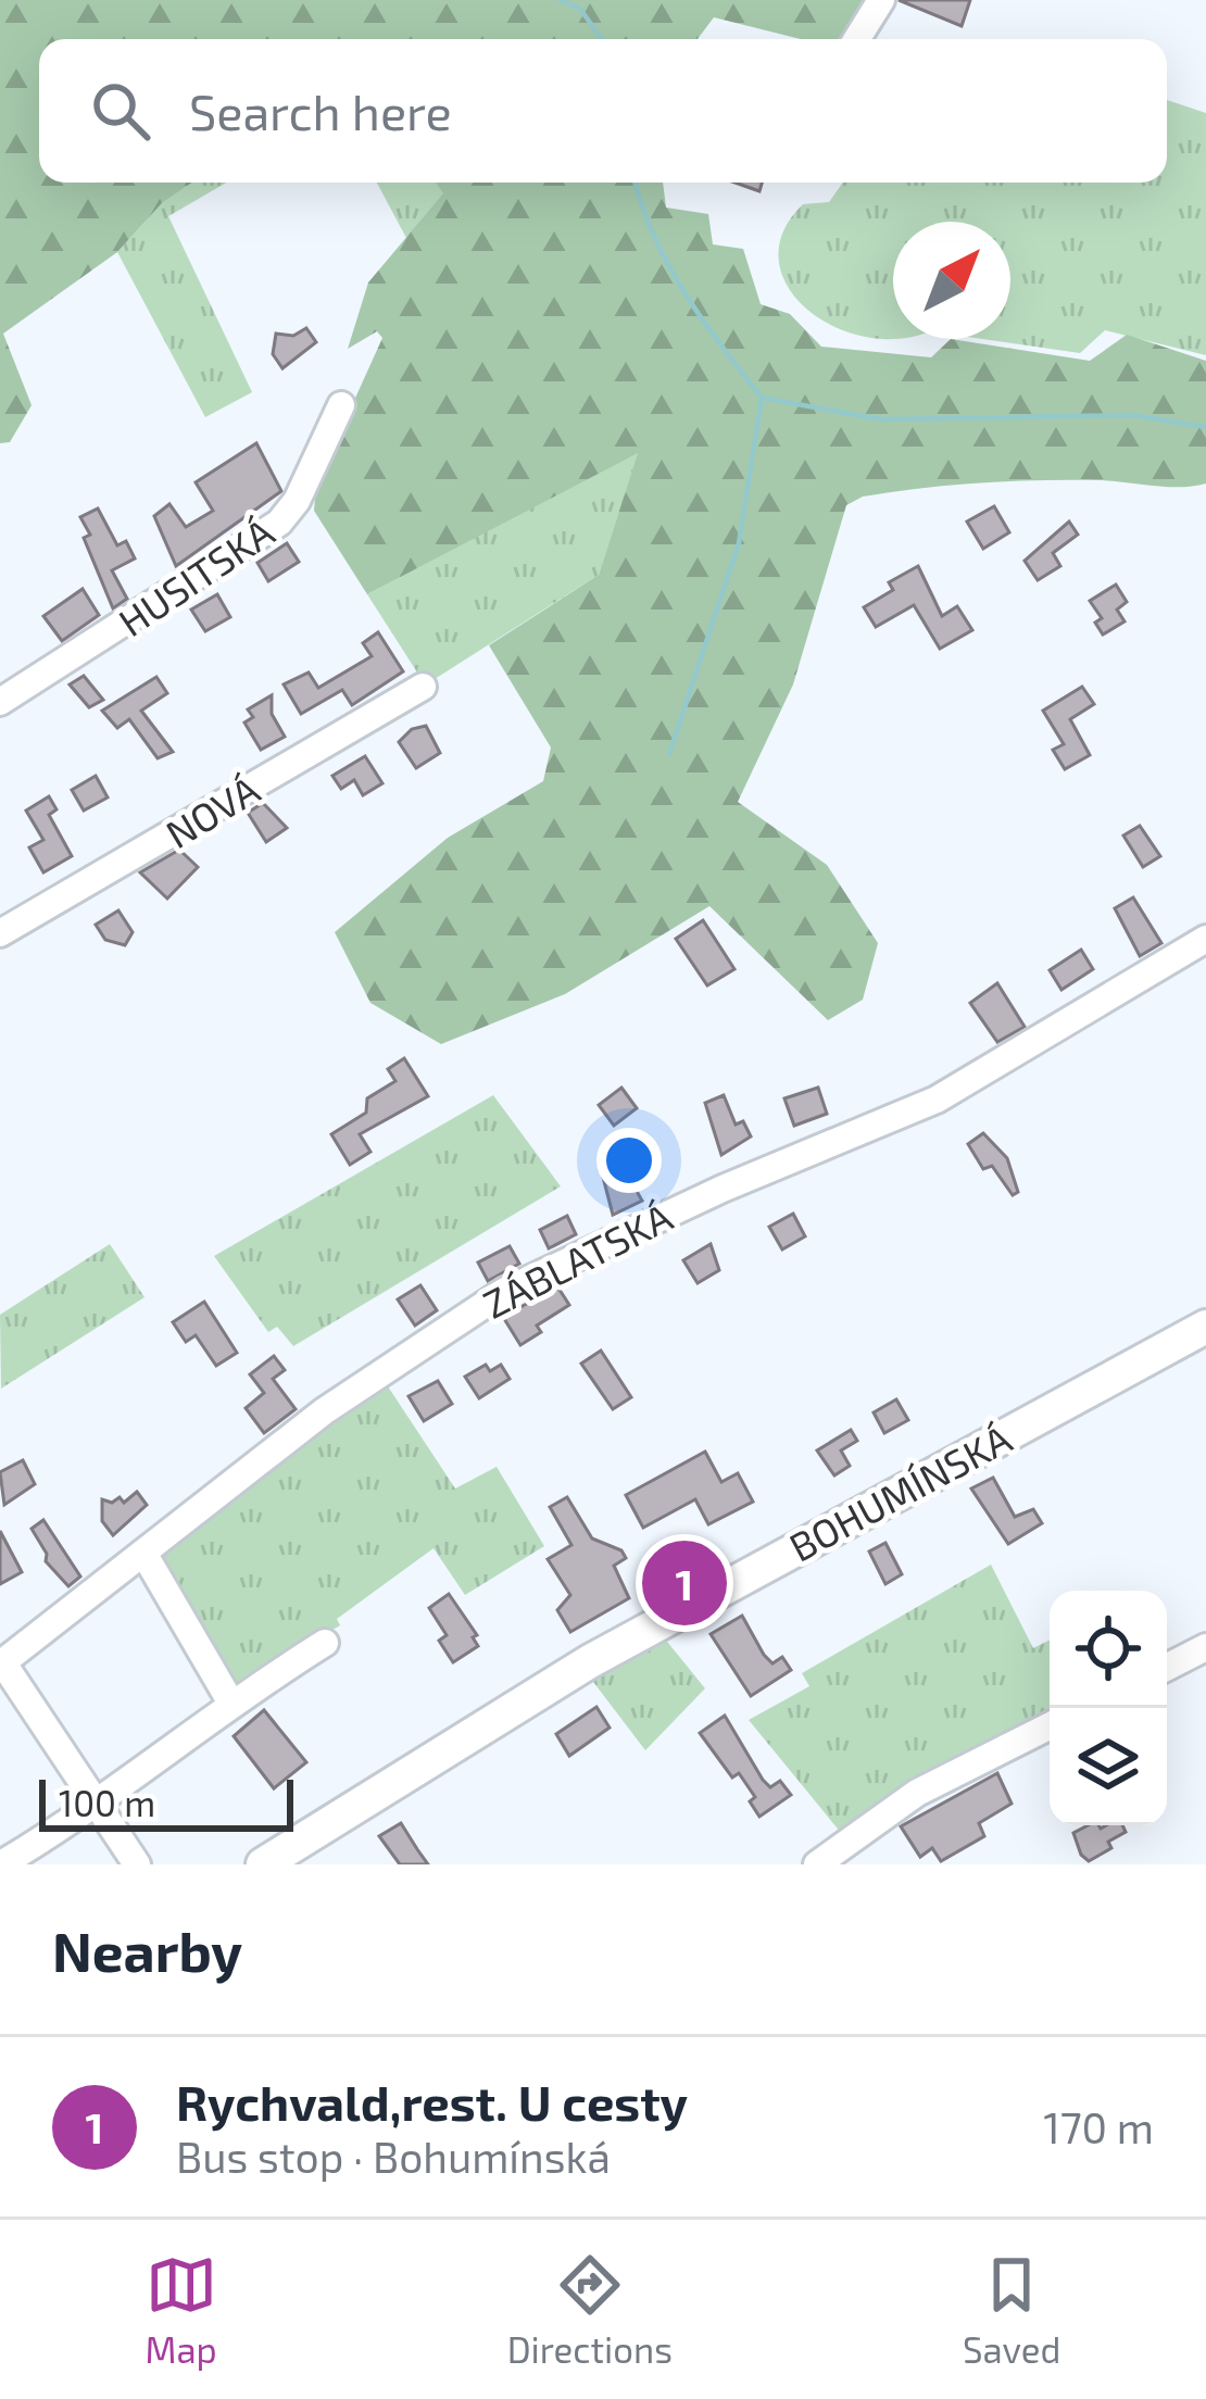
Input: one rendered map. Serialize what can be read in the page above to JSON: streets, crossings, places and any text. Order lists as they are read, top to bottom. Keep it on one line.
{"streets":{"main road":["BOHUMÍNSKÁ"],"street":["HUSITSKÁ","NOVÁ","ZÁBLATSKÁ"]},"scale_bar":"100 m","north":"top right","page":{"search":"Search here","pins":"1","scale":"100 m","heading":"Nearby","list":[{"mark":"1","name":"Rychvald,rest. U cesty","note":"Bus stop · Bohumínská","value":"170 m"}],"nav":["Map","Directions","Saved"]}}
